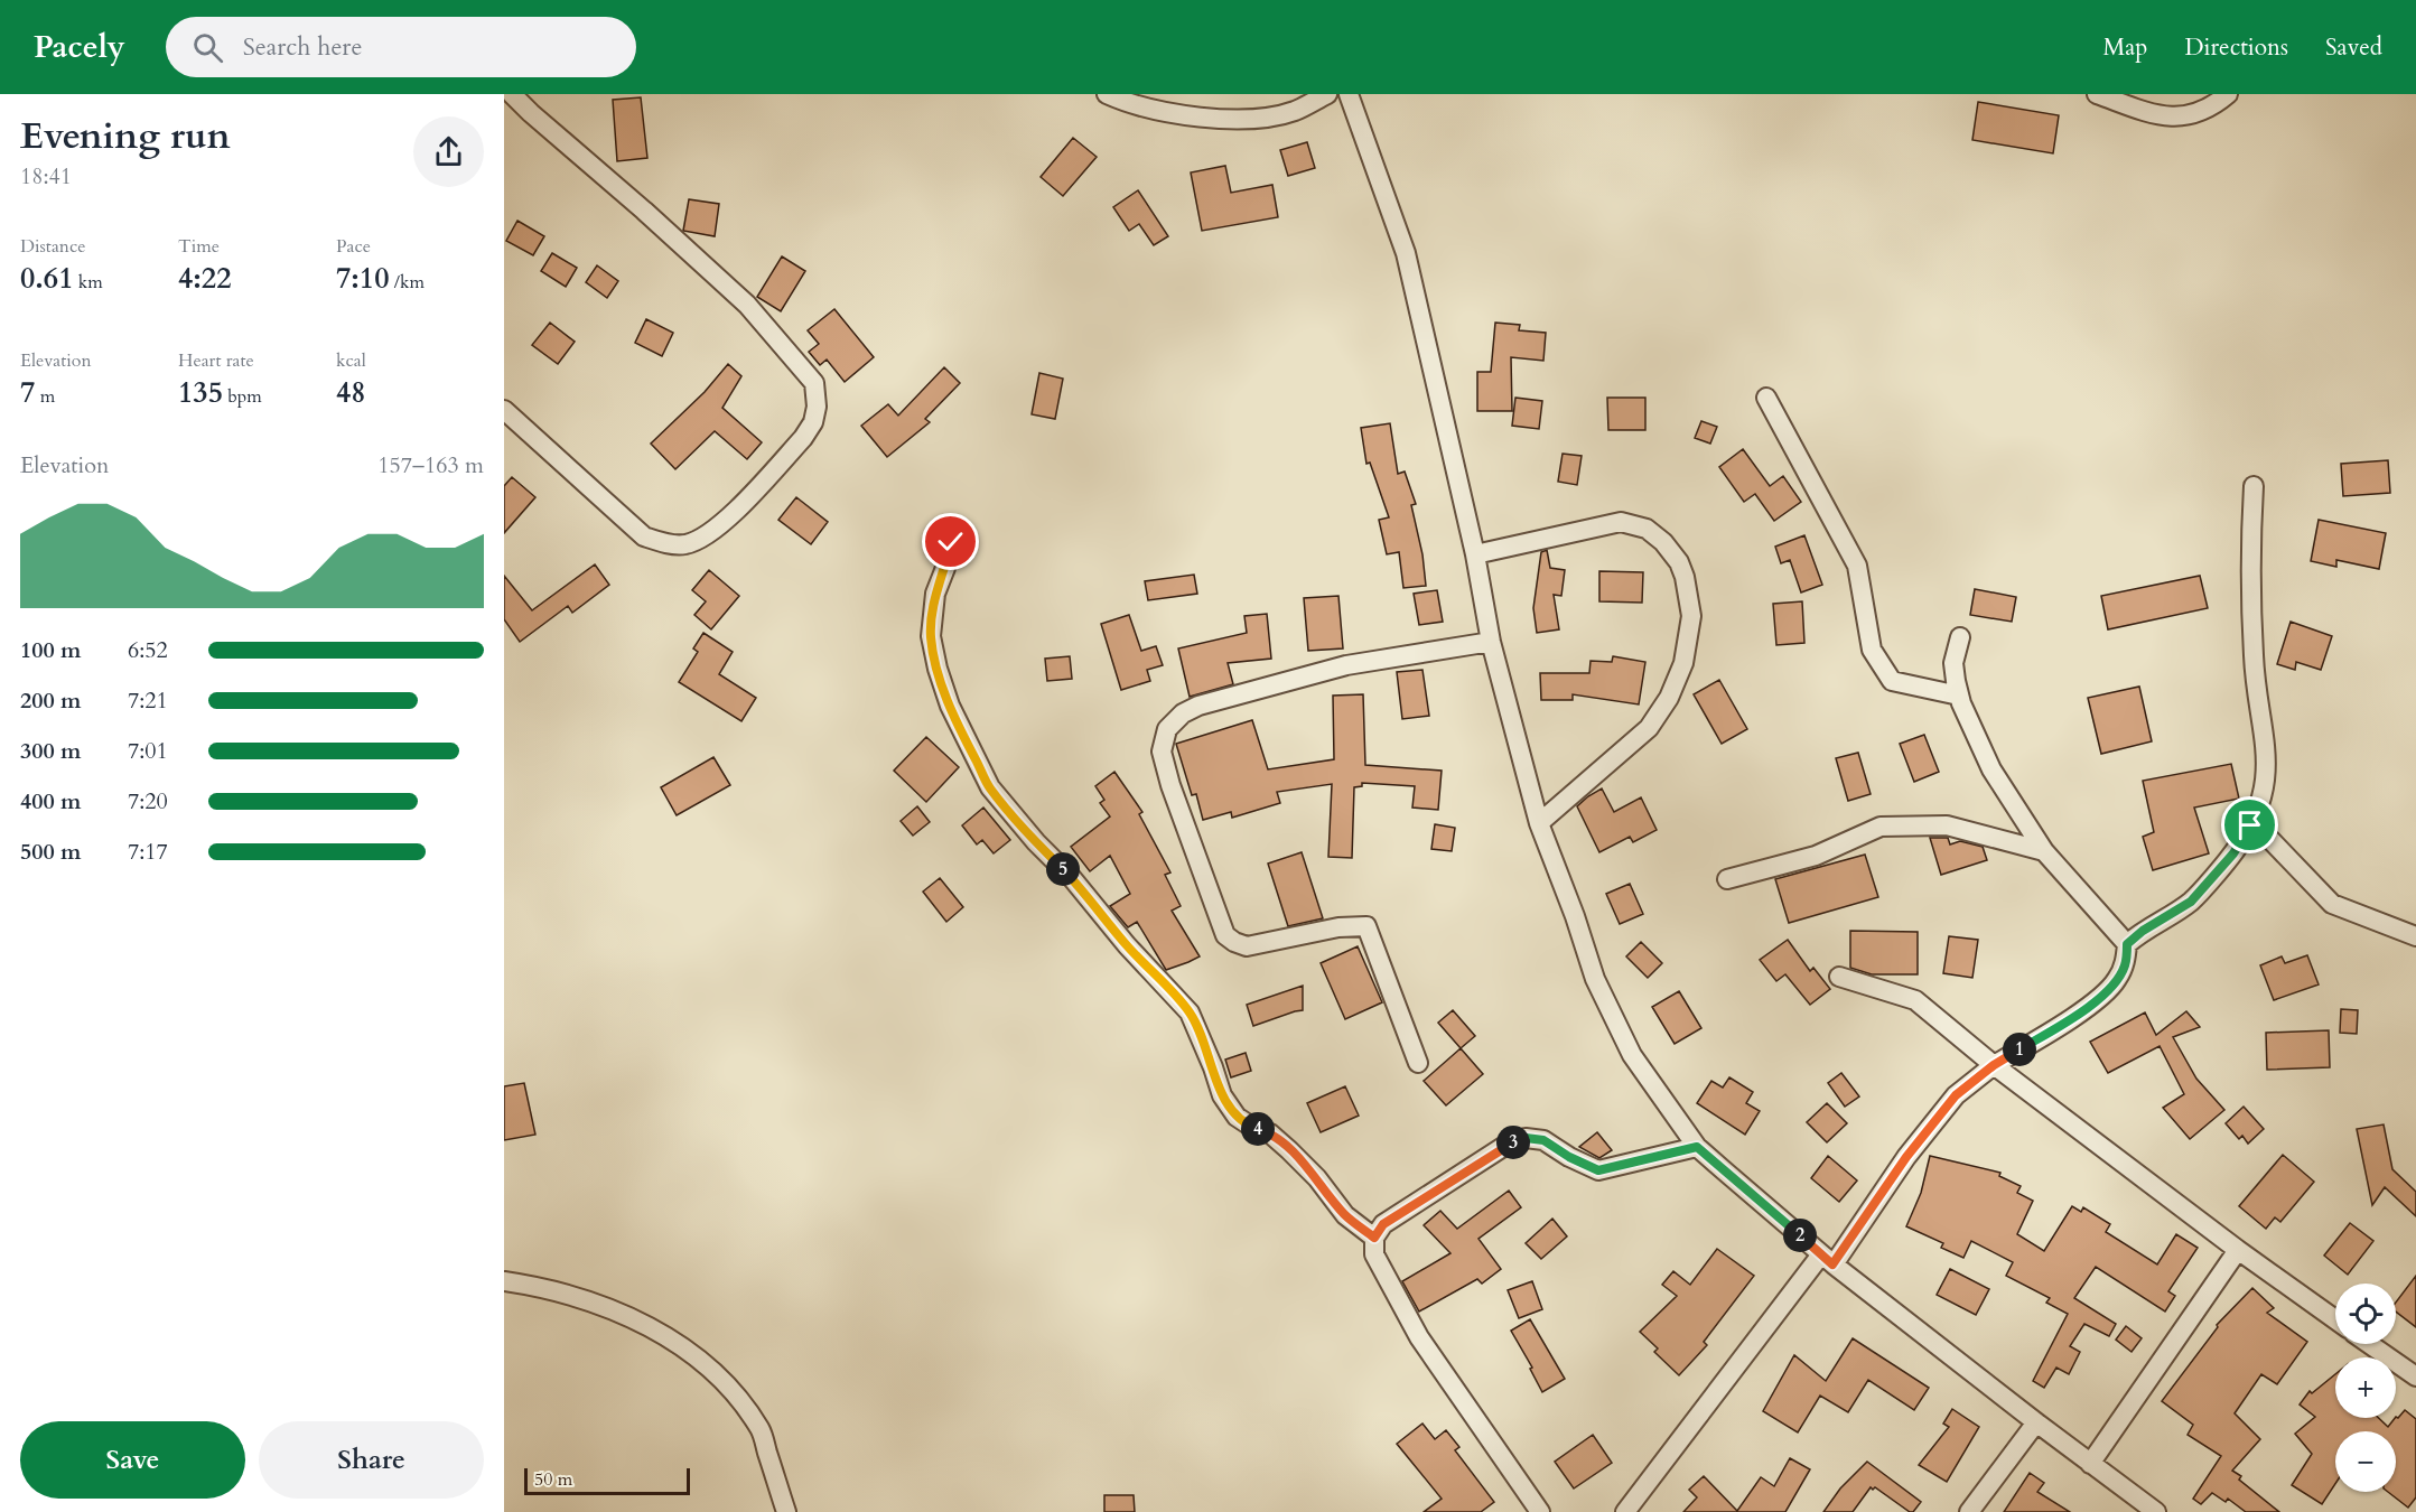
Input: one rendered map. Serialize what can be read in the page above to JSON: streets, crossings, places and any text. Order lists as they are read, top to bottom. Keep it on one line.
{"scale_bar":"50 m","page":{"header":"Pacely","search":"Search here","nav":["Map","Directions","Saved"],"heading":["Evening run","18:41"],"stats":[["Distance","0.61 km"],["Time","4:22"],["Pace","7:10 /km"],["Elevation","7 m"],["Heart rate","135 bpm"],["kcal","48"]],"chart":["Elevation","157–163 m"],"list":[{"name":"100 m","note":"6:52"},{"name":"200 m","note":"7:21"},{"name":"300 m","note":"7:01"},{"name":"400 m","note":"7:20"},{"name":"500 m","note":"7:17"}],"pins":["5","1","4","3","2"],"map_buttons":["+","−"],"buttons":["Save","Share"],"scale":"50 m"}}
